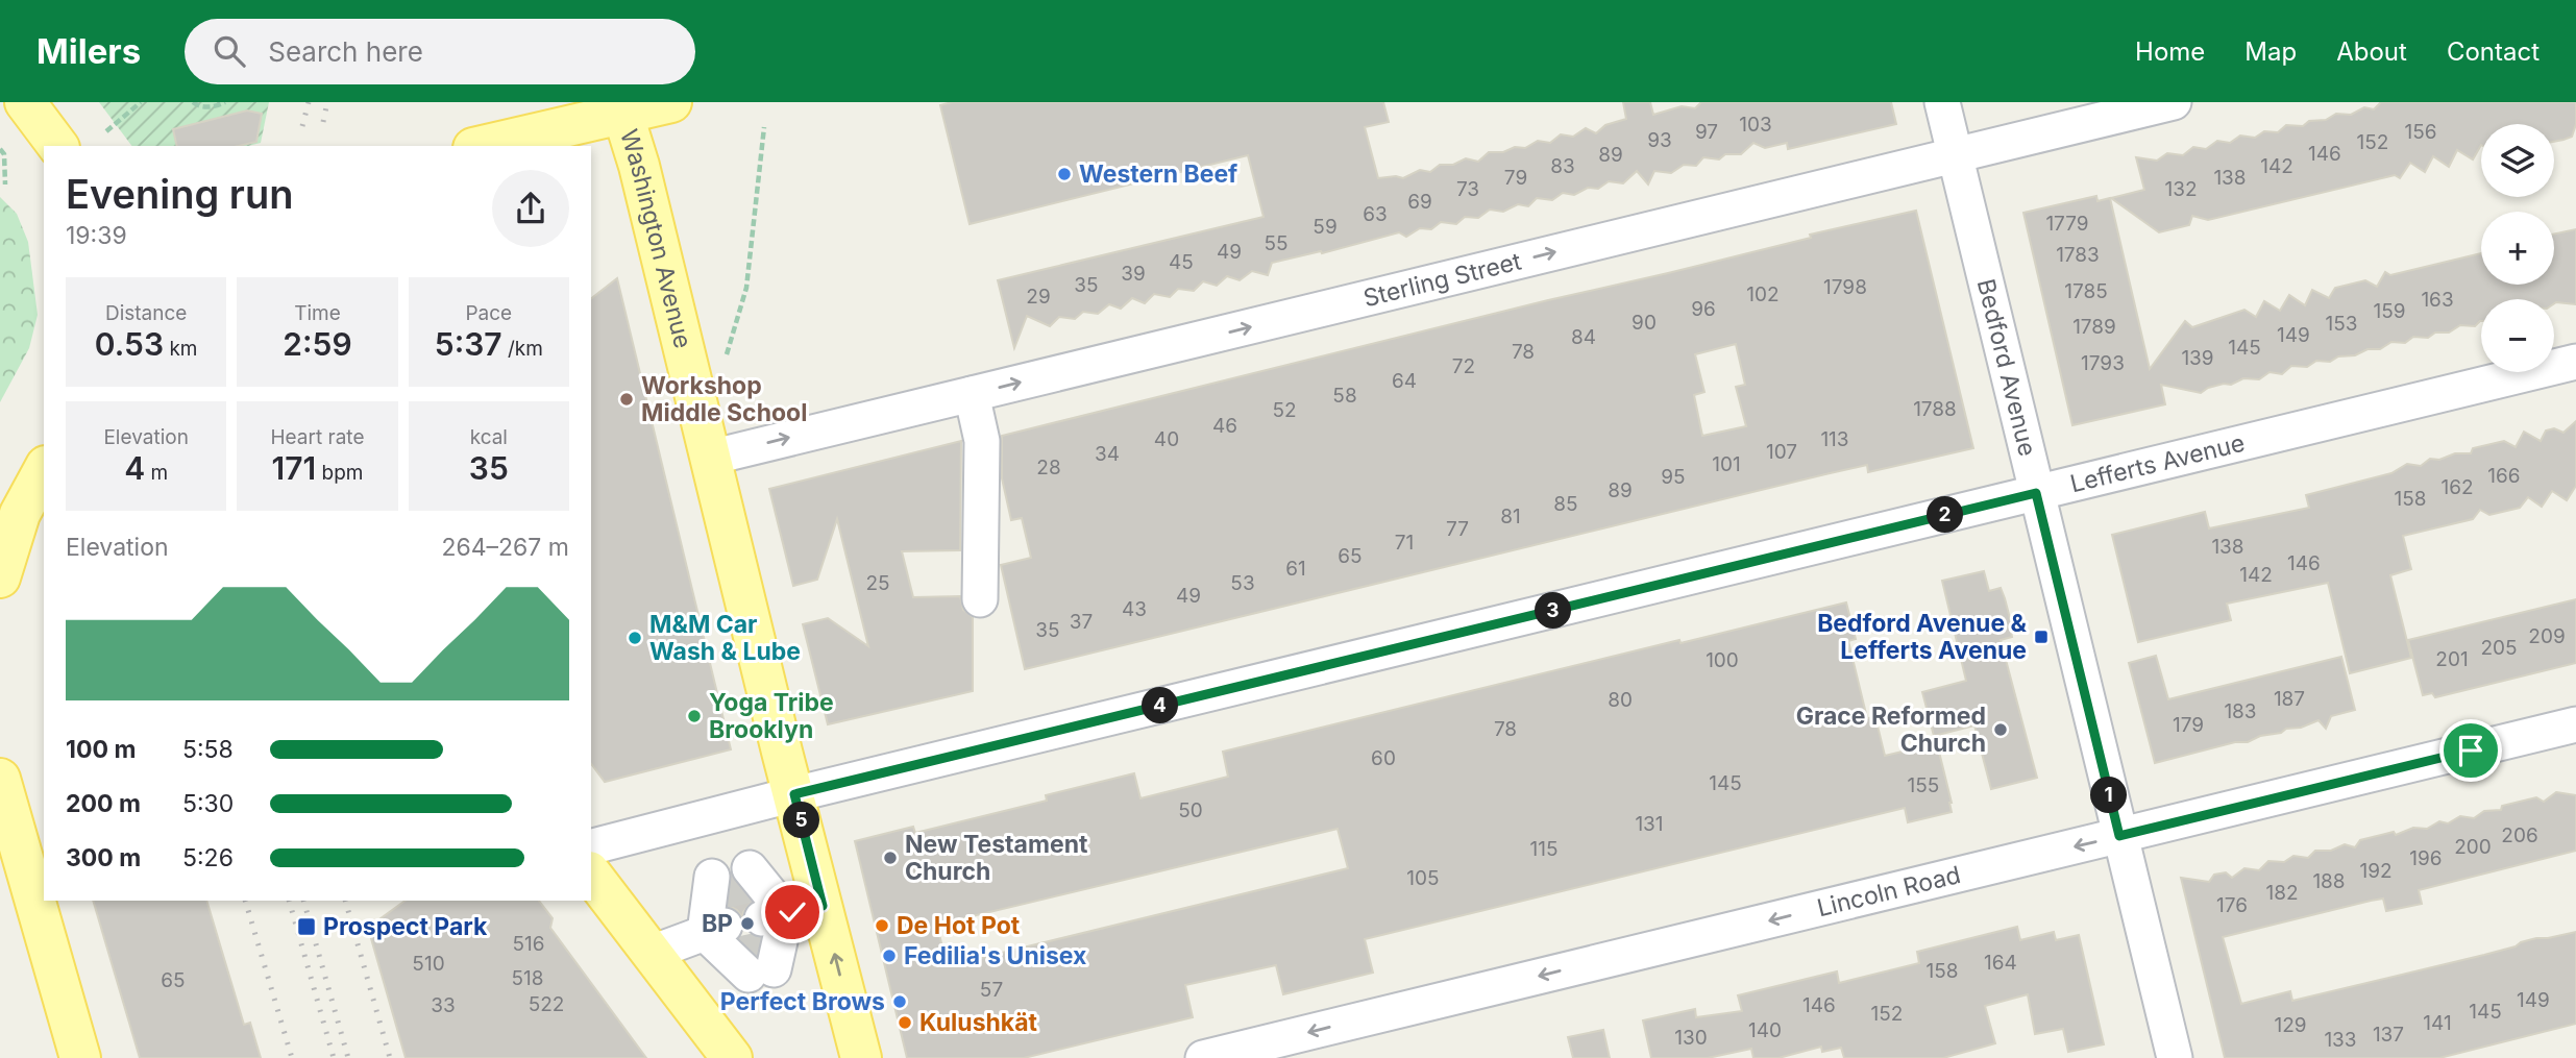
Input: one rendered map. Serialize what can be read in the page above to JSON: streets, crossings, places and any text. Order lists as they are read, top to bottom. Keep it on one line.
{"streets":{"main road":["Washington Avenue"],"street":["Sterling Street","Bedford Avenue","Lefferts Avenue","Lincoln Road"]},"crossings":[["Washington Avenue","Sterling Street"],["Washington Avenue","Lefferts Avenue"],["Sterling Street","Bedford Avenue"],["Bedford Avenue","Lefferts Avenue"],["Bedford Avenue","Lincoln Road"]],"one_way":["Sterling Street","Lincoln Road"],"places":{"other":["Western Beef","Workshop Middle School","M&M Car Wash & Lube","Yoga Tribe Brooklyn","Grace Reformed Church","New Testament Church","BP","De Hot Pot","Fedilia's Unisex","Perfect Brows","Kulushkät"],"transit":["Bedford Avenue & Lefferts Avenue","Prospect Park"]},"house_numbers":["103","97","156","93","152","146","89","83","142","79","138","73","132","69","63","1779","59","55","49","1783","45","39","35","1798","1785","102","29","163","96","159","90","153","1789","149","84","145","78","139","1793","72","64","58","1788","52","46","40","113","107","34","101","28","166","95","162","89","158","85","81","77","71","138","65","146","61","142","25","53","49","43","37","35","209","205","201","100","187","80","183","179","78","60","145","155","50","131","206","200","115","196","192","105","188","182","176","516","164","510","158","518","65","57","149","522","33","146","145","152","141","129","140","137","130","133"],"page":{"header":"Milers","search":"Search here","nav":["Home","Map","About","Contact"],"map_buttons":["+","−"],"heading":["Evening run","19:39"],"stats":[["Distance","0.53 km"],["Time","2:59"],["Pace","5:37 /km"],["Elevation","4 m"],["Heart rate","171 bpm"],["kcal","35"]],"pins":["2","3","4","1","5"],"chart":["Elevation","264–267 m"],"list":[{"name":"100 m","note":"5:58"},{"name":"200 m","note":"5:30"},{"name":"300 m","note":"5:26"}]}}
